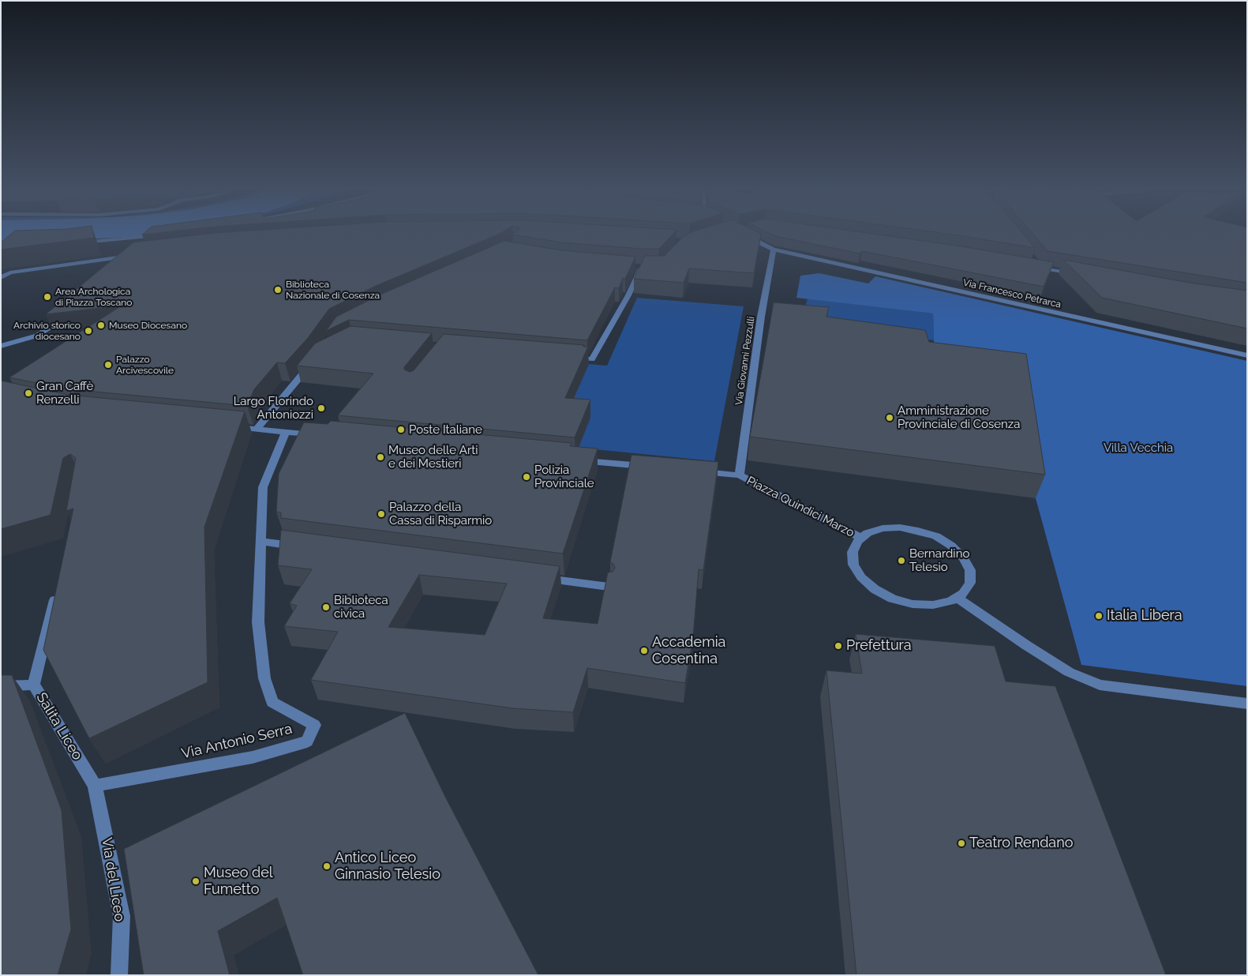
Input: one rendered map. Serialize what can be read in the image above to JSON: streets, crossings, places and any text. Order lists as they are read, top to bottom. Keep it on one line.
{"streets":{"street":["Via Francesco Petrarca","Via Giovanni Pezzulli","Piazza Quindici Marzo","Salita Liceo","Via Antonio Serra","Via del Liceo"]},"crossings":[["Via Francesco Petrarca","Via Giovanni Pezzulli"],["Via Giovanni Pezzulli","Piazza Quindici Marzo"],["Salita Liceo","Via Antonio Serra"],["Salita Liceo","Via del Liceo"],["Via Antonio Serra","Via del Liceo"]],"parks":["Villa Vecchia"],"places":["Biblioteca Nazionale di Cosenza","Area Archologica di Piazza Toscano","Museo Diocesano","Archivio storico diocesano","Palazzo Arcivescovile","Gran Caffè Renzelli","Largo Florindo Antoniozzi","Amministrazione Provinciale di Cosenza","Poste Italiane","Museo delle Arti e dei Mestieri","Polizia Provinciale","Palazzo della Cassa di Risparmio","Bernardino Telesio","Biblioteca civica","Italia Libera","Prefettura","Accademia Cosentina","Teatro Rendano","Antico Liceo Ginnasio Telesio","Museo del Fumetto"]}
